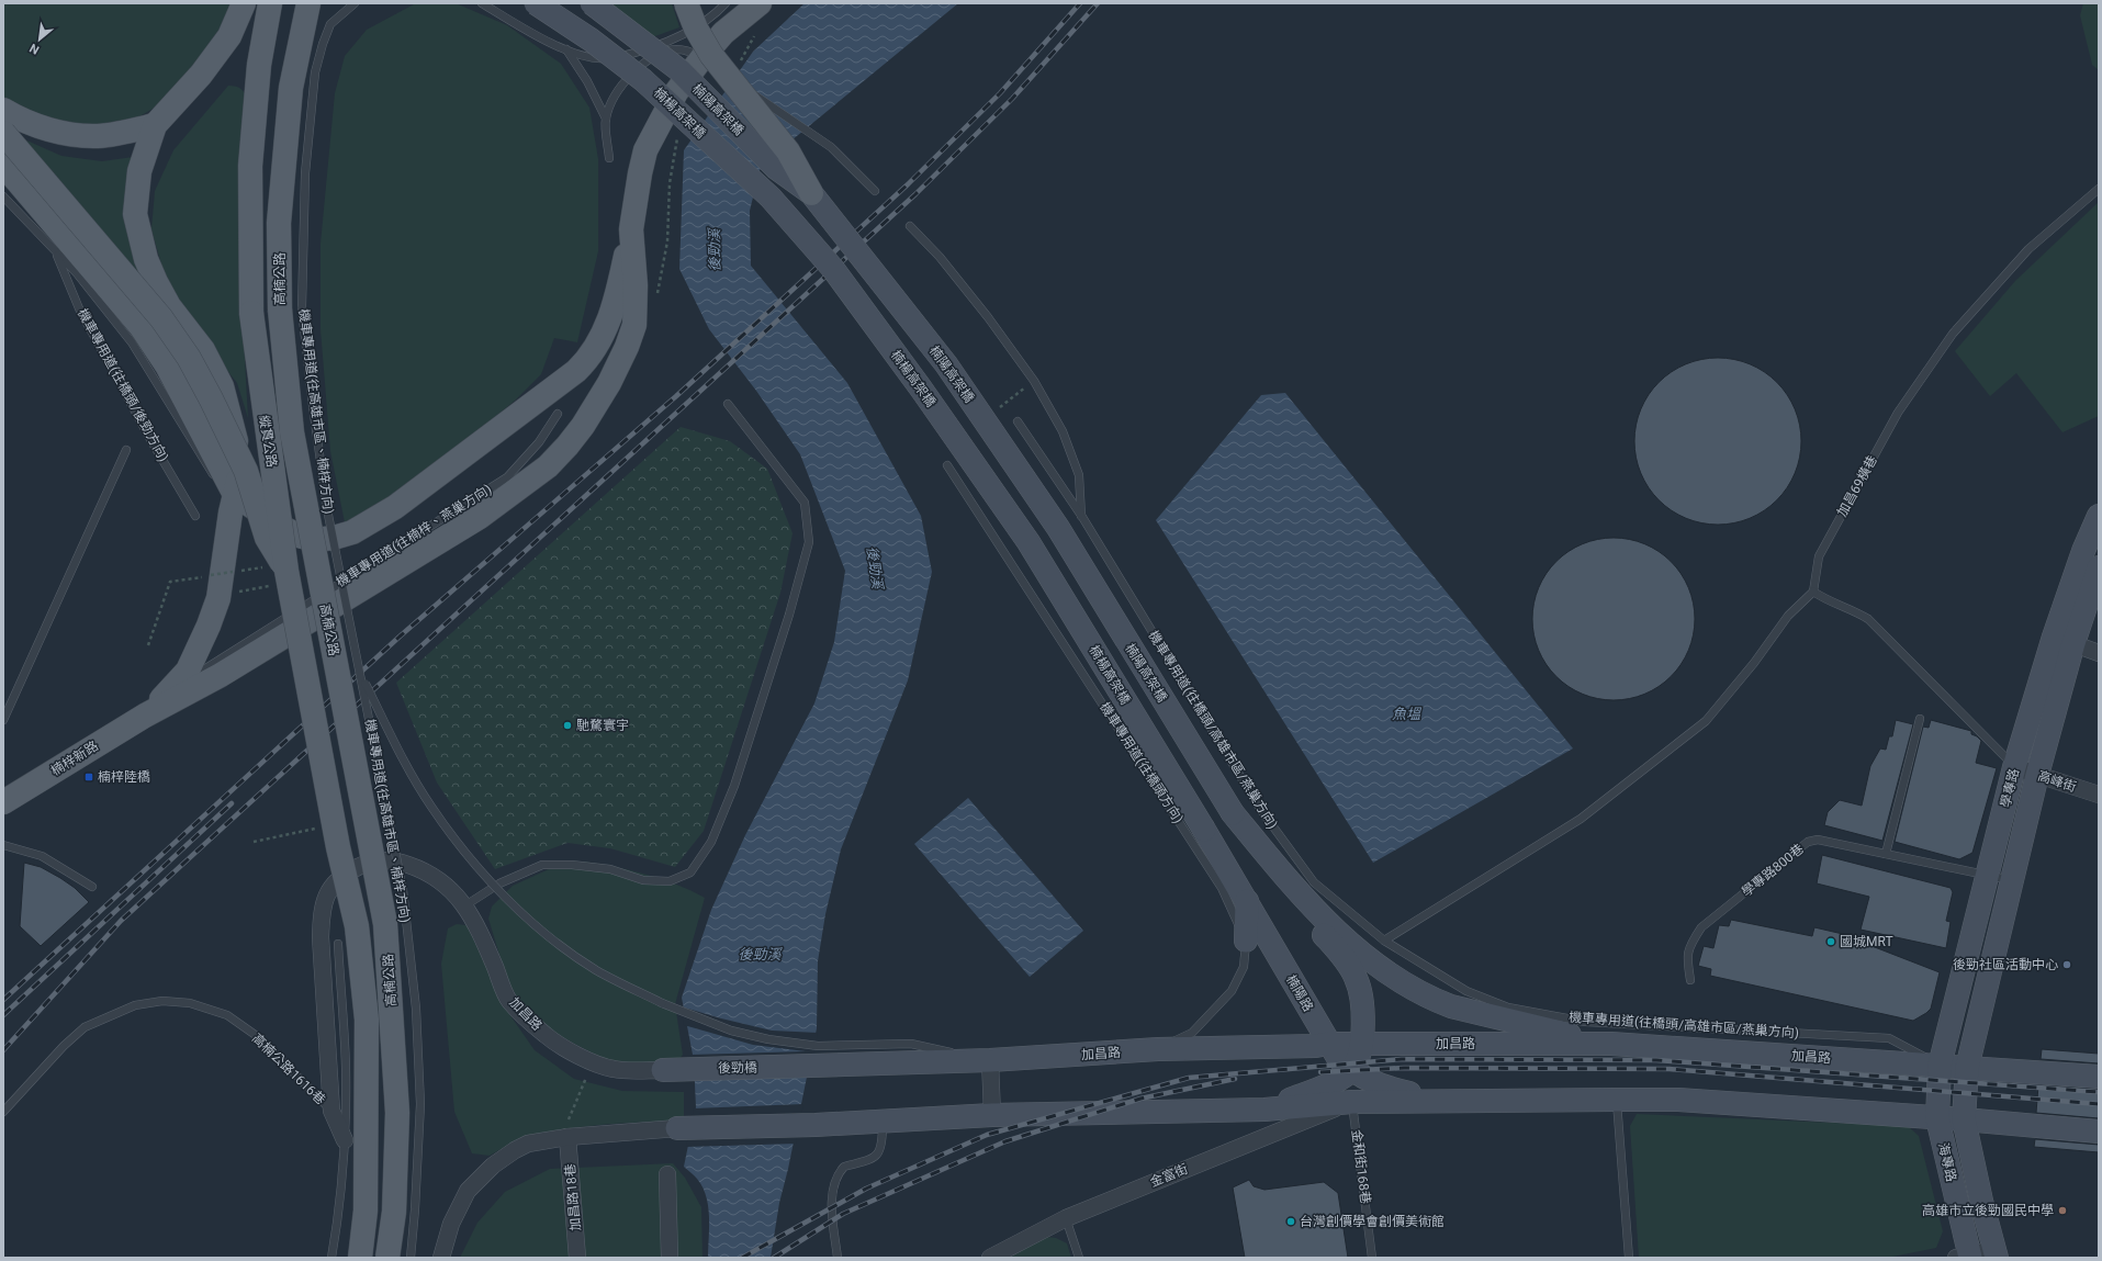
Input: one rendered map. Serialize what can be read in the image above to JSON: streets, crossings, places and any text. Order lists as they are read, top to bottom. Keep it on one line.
{"streets":{"main road":["高楠公路","縱貫公路","楠梓新路"],"street":["楠陽高架橋","楠楊高架橋","高峰街","學專路","楠陽路","加昌路","後勁橋","海專路","金富街","加昌路18巷"],"lane":["機車專用道(往橋頭/後勁方向)","機車專用道(往高雄市區、楠梓方向)","加昌69橫巷","機車專用道(往楠梓、燕巢方向)","機車專用道(往橋頭/高雄市區/燕巢方向)","機車專用道(往橋頭方向)","學專路800巷","高楠公路1616巷","金和街168巷"]},"crossings":[["楠楊高架橋","楠陽路"],["高楠公路","機車專用道(往高雄市區、楠梓方向)"],["高楠公路","縱貫公路"],["機車專用道(往高雄市區、楠梓方向)","加昌路"],["機車專用道(往高雄市區、楠梓方向)","後勁橋"],["機車專用道(往楠梓、燕巢方向)","楠梓新路"],["機車專用道(往橋頭/高雄市區/燕巢方向)","學專路"],["機車專用道(往橋頭/高雄市區/燕巢方向)","加昌路"],["機車專用道(往橋頭/高雄市區/燕巢方向)","海專路"],["機車專用道(往橋頭方向)","加昌路"],["高峰街","學專路"],["學專路","學專路800巷"],["學專路","加昌路"],["學專路","海專路"],["楠陽路","加昌路"],["加昌路","後勁橋"],["加昌路","高楠公路1616巷"],["加昌路","海專路"],["金和街168巷","金富街"]],"water":["後勁溪","魚塭"],"places":{"other":["馳騖寰宇","國城MRT","後勁社區活動中心","高雄市立後勁國民中學","台灣創價學會創價美術館"],"transit":["楠梓陸橋"]},"north":"bottom left"}
